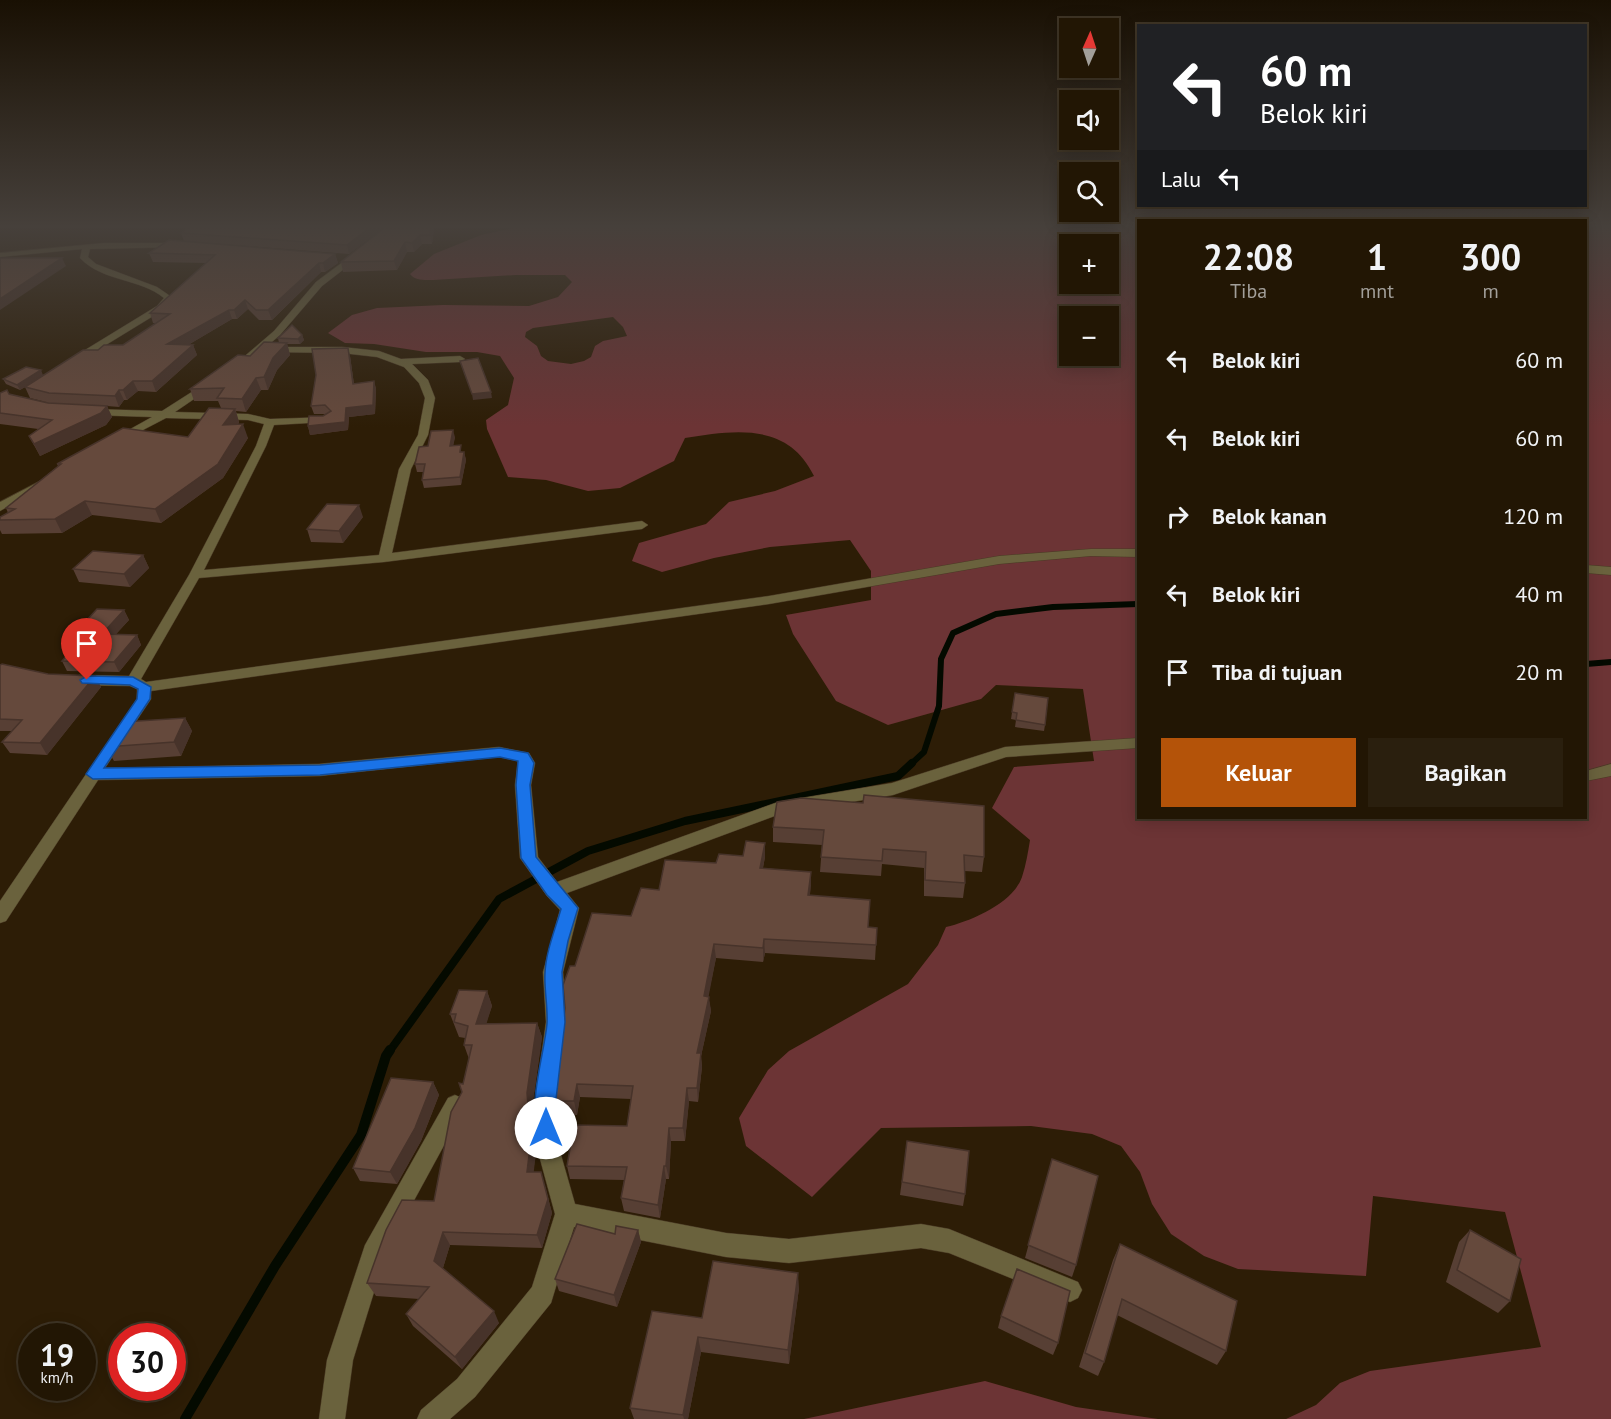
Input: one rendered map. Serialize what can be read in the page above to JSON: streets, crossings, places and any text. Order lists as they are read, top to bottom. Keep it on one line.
{"north":"top","page":{"map_buttons":["+","−"],"turn":["60 m","Belok kiri"],"then":"Lalu","eta":["22:08","Tiba","1","mnt","300","m"],"list":[{"name":"Belok kiri","value":"60 m"},{"name":"Belok kiri","value":"60 m"},{"name":"Belok kanan","value":"120 m"},{"name":"Belok kiri","value":"40 m"},{"name":"Tiba di tujuan","value":"20 m"}],"buttons":["Keluar","Bagikan"],"speed":"19 km/h","limit":"30"}}
